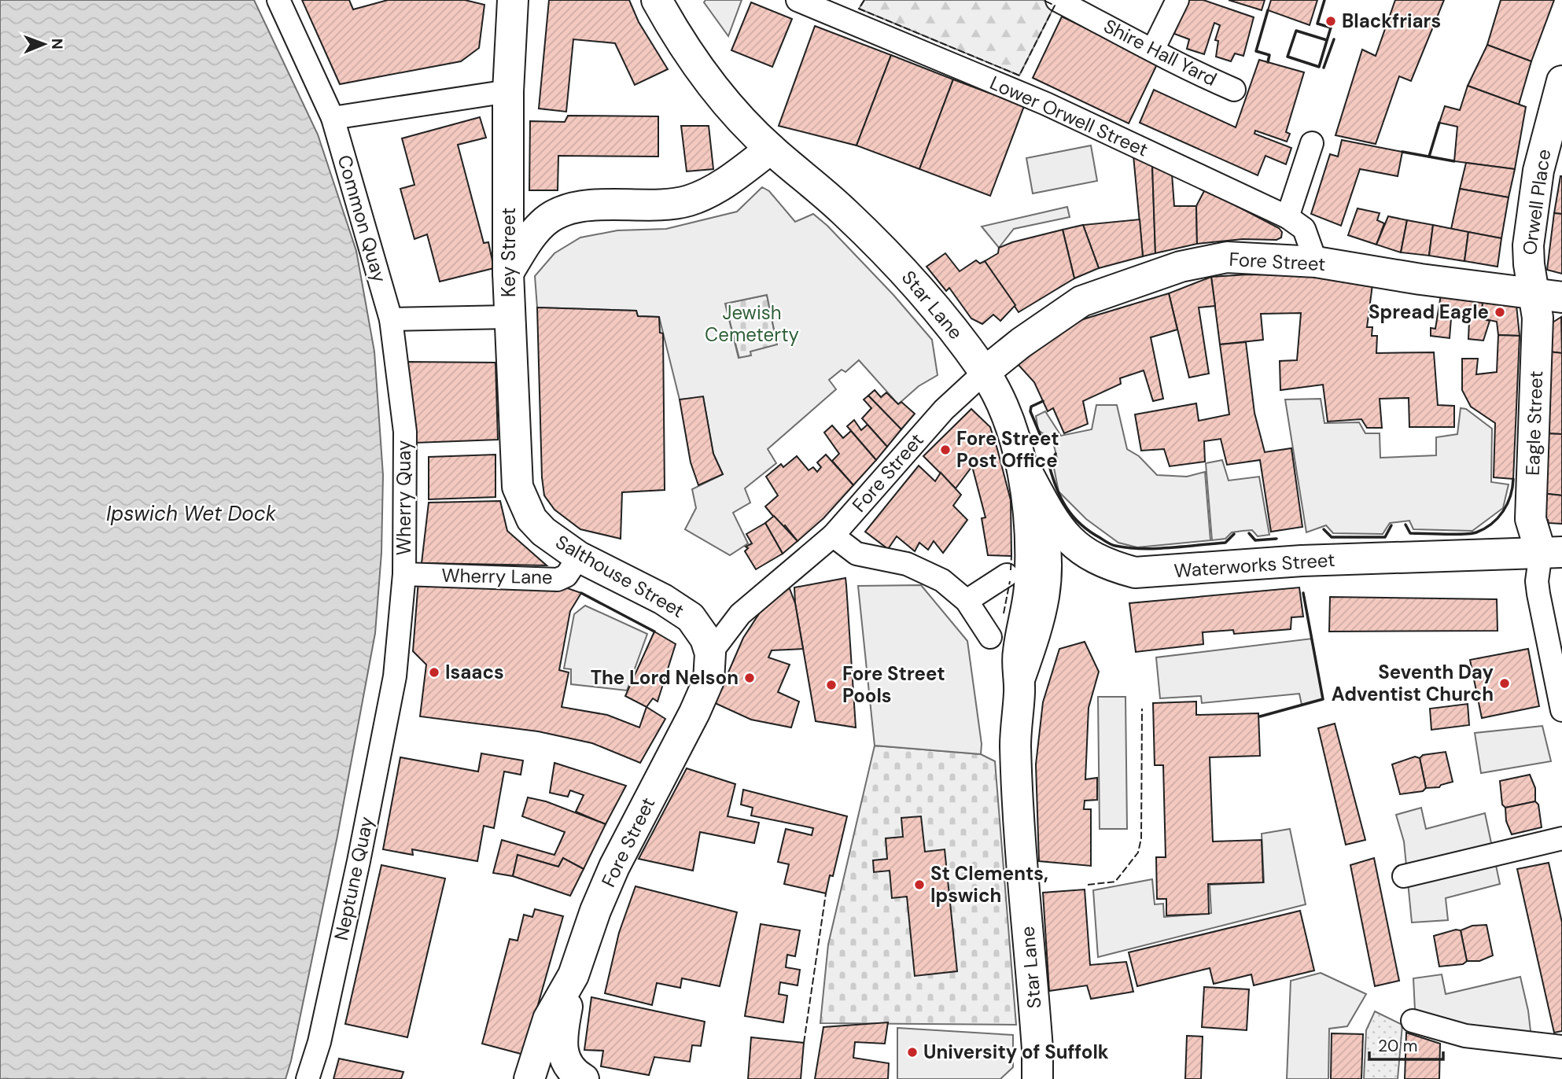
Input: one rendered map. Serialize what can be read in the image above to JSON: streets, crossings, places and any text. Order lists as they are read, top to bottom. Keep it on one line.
{"streets":{"main road":["Orwell Place","Key Street","Fore Street","Star Lane","Eagle Street","Waterworks Street","Salthouse Street"],"street":["Shire Hall Yard","Lower Orwell Street","Common Quay","Wherry Quay","Wherry Lane","Neptune Quay"]},"crossings":[["Lower Orwell Street","Fore Street"],["Orwell Place","Fore Street"],["Orwell Place","Eagle Street"],["Common Quay","Wherry Quay"],["Key Street","Salthouse Street"],["Fore Street","Star Lane"],["Fore Street","Eagle Street"],["Fore Street","Salthouse Street"],["Star Lane","Waterworks Street"],["Eagle Street","Waterworks Street"],["Wherry Quay","Wherry Lane"],["Wherry Quay","Neptune Quay"],["Wherry Lane","Salthouse Street"]],"water":["Ipswich Wet Dock"],"parks":["Jewish Cemeterty"],"places":["Blackfriars","Spread Eagle","Fore Street Post Office","Isaacs","The Lord Nelson","Seventh Day Adventist Church","Fore Street Pools","St Clements, Ipswich","University of Suffolk"],"scale_bar":"20 m","north":"right"}
